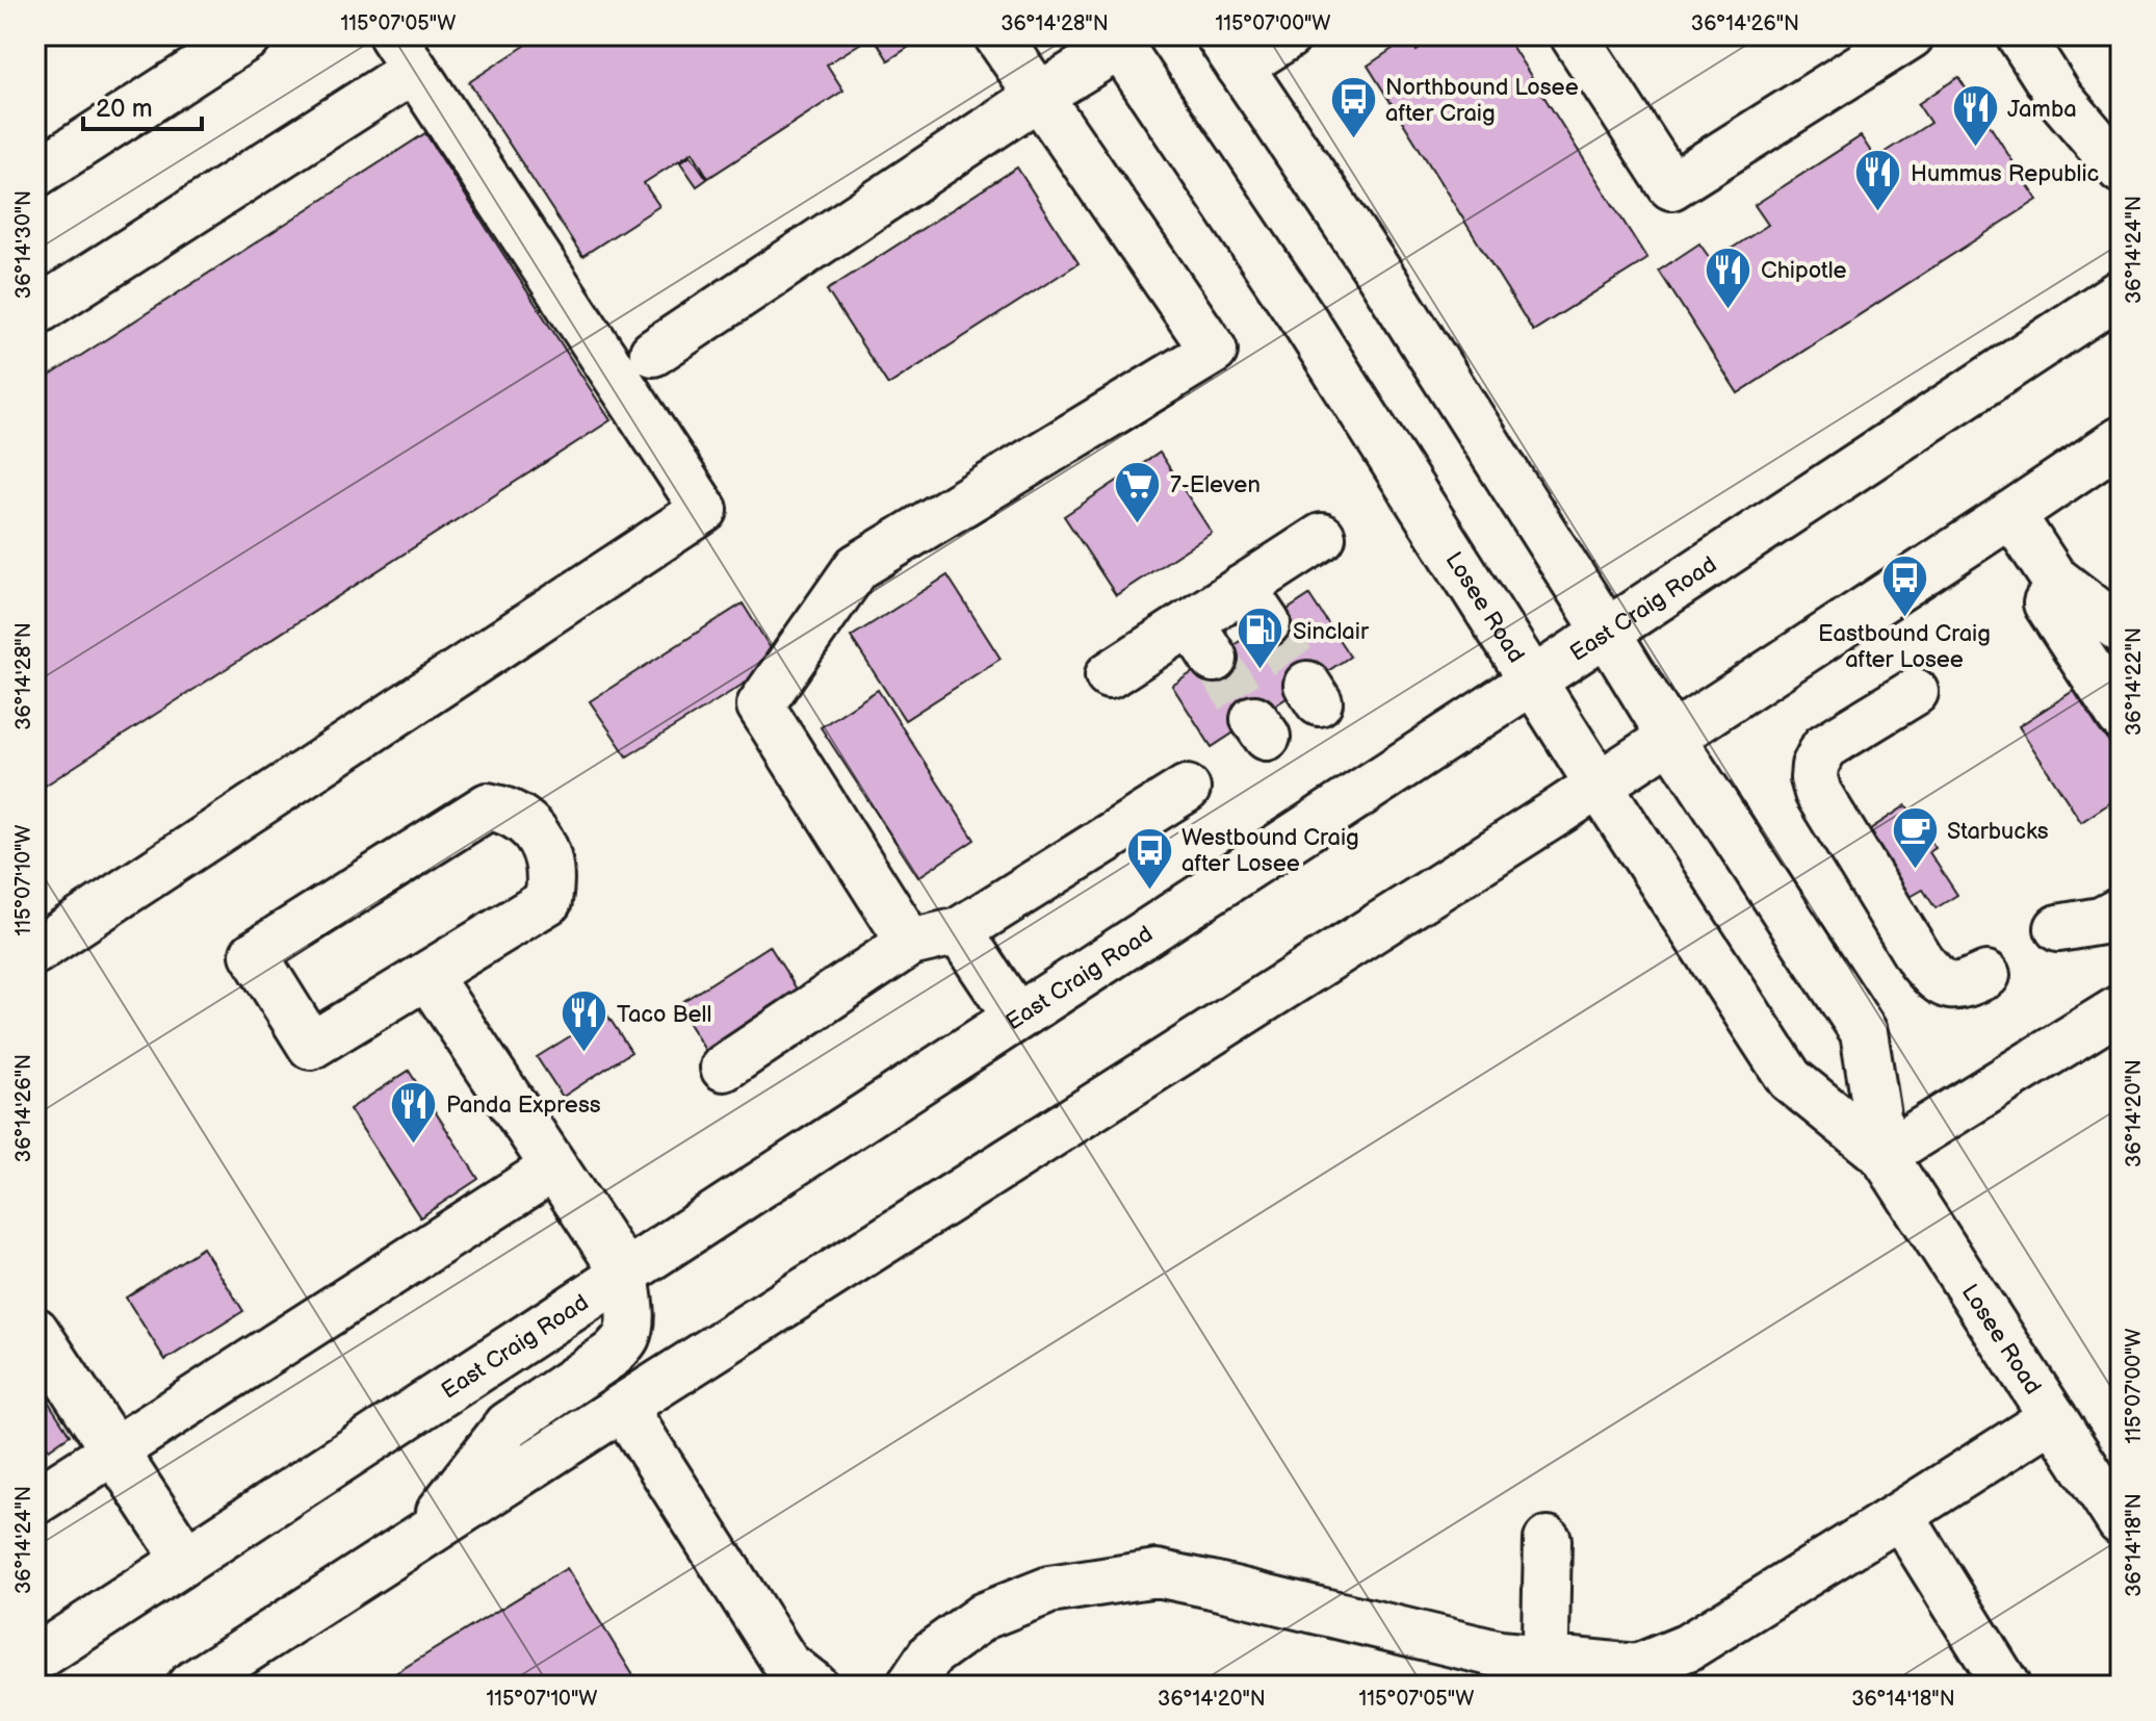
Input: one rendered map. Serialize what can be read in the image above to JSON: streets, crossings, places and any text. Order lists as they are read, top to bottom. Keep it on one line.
{"streets":{"main road":["Losee Road","East Craig Road"]},"crossings":[["Losee Road","East Craig Road"]],"places":{"bus stop":["Northbound Losee after Craig","Eastbound Craig after Losee","Westbound Craig after Losee"],"restaurant":["Jamba","Hummus Republic","Chipotle","Taco Bell","Panda Express"],"supermarket":["7-Eleven"],"fuel station":["Sinclair"],"cafe":["Starbucks"]},"scale_bar":"20 m","coordinates":["115°07'05\"W","36°14'28\"N","115°07'00\"W","36°14'26\"N","36°14'30\"N","36°14'24\"N","36°14'22\"N","115°07'10\"W","36°14'20\"N","36°14'18\"N"]}
